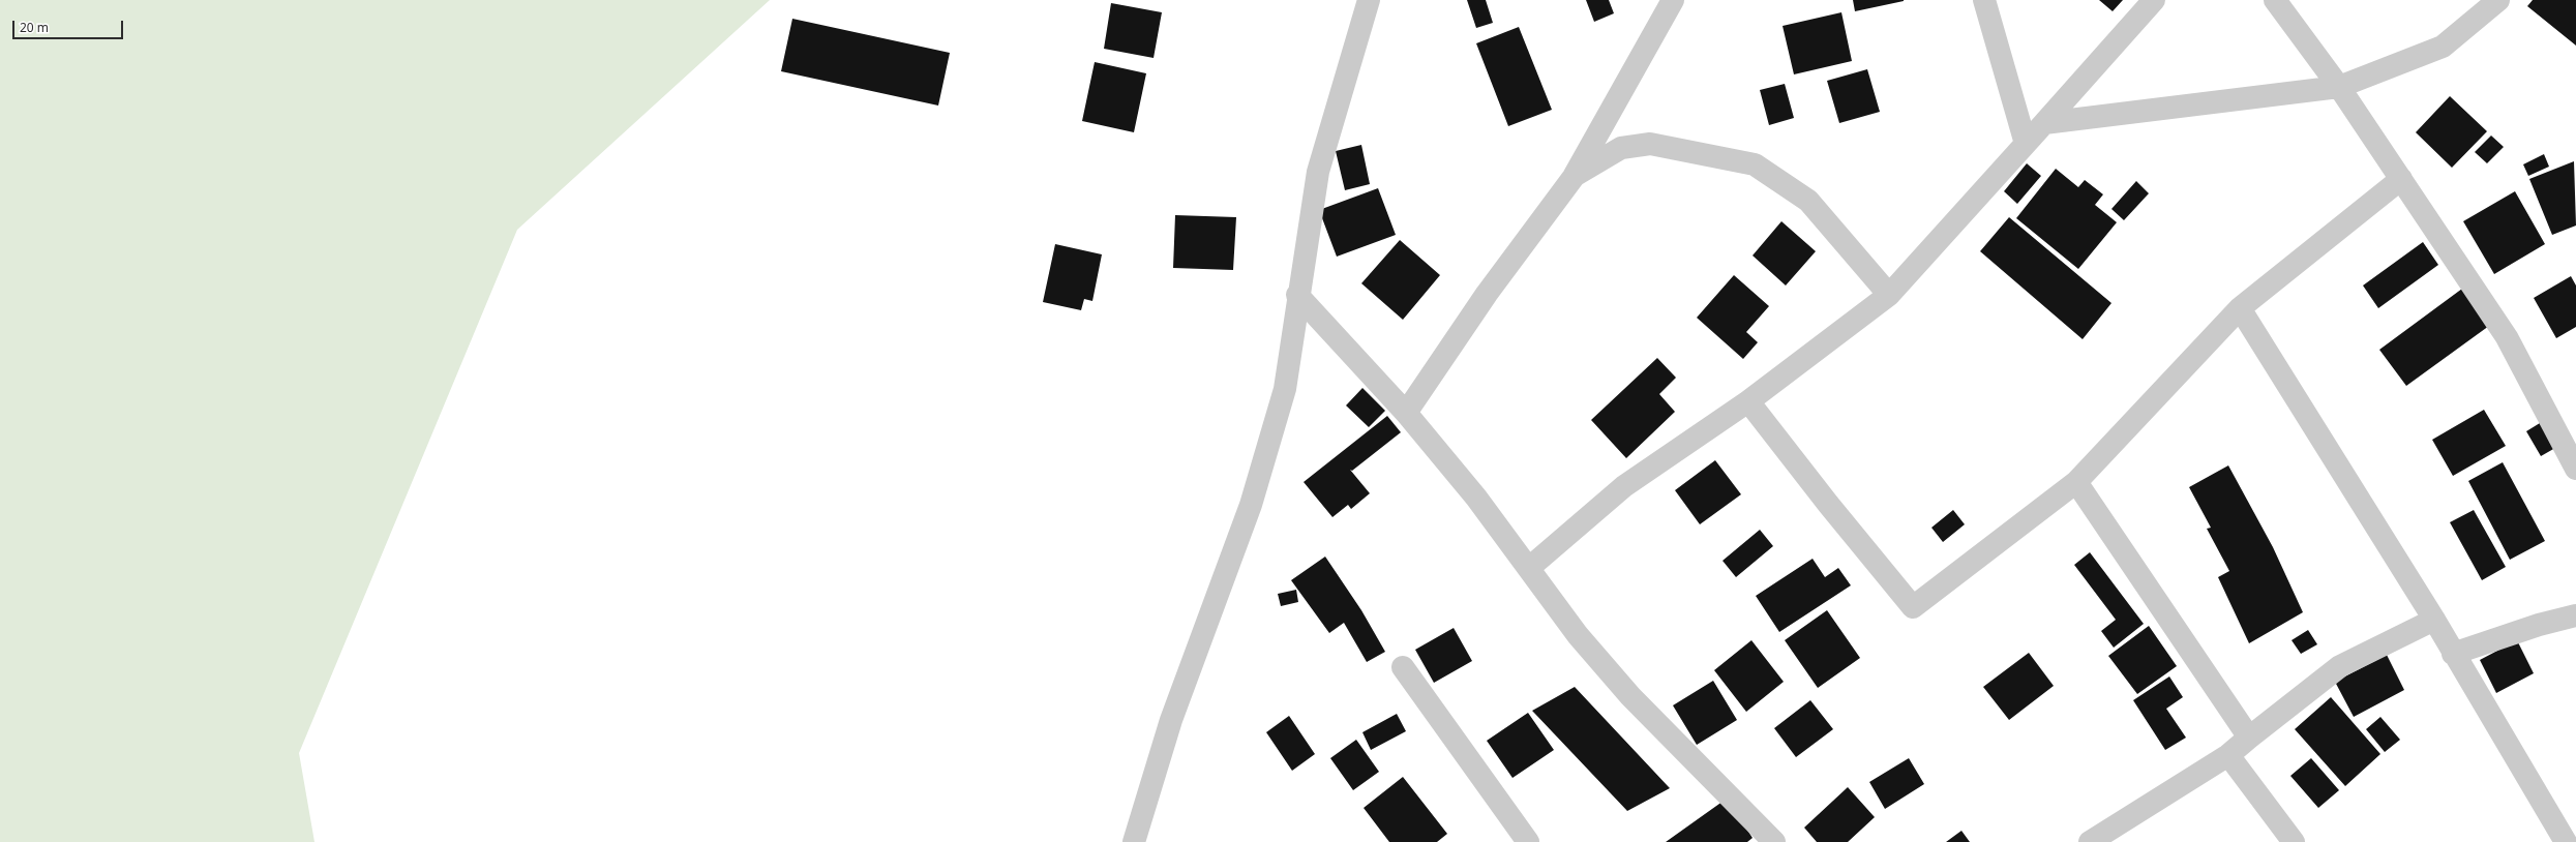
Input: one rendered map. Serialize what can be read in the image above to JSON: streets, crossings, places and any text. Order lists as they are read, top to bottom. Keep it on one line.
{"scale_bar":"20 m"}
